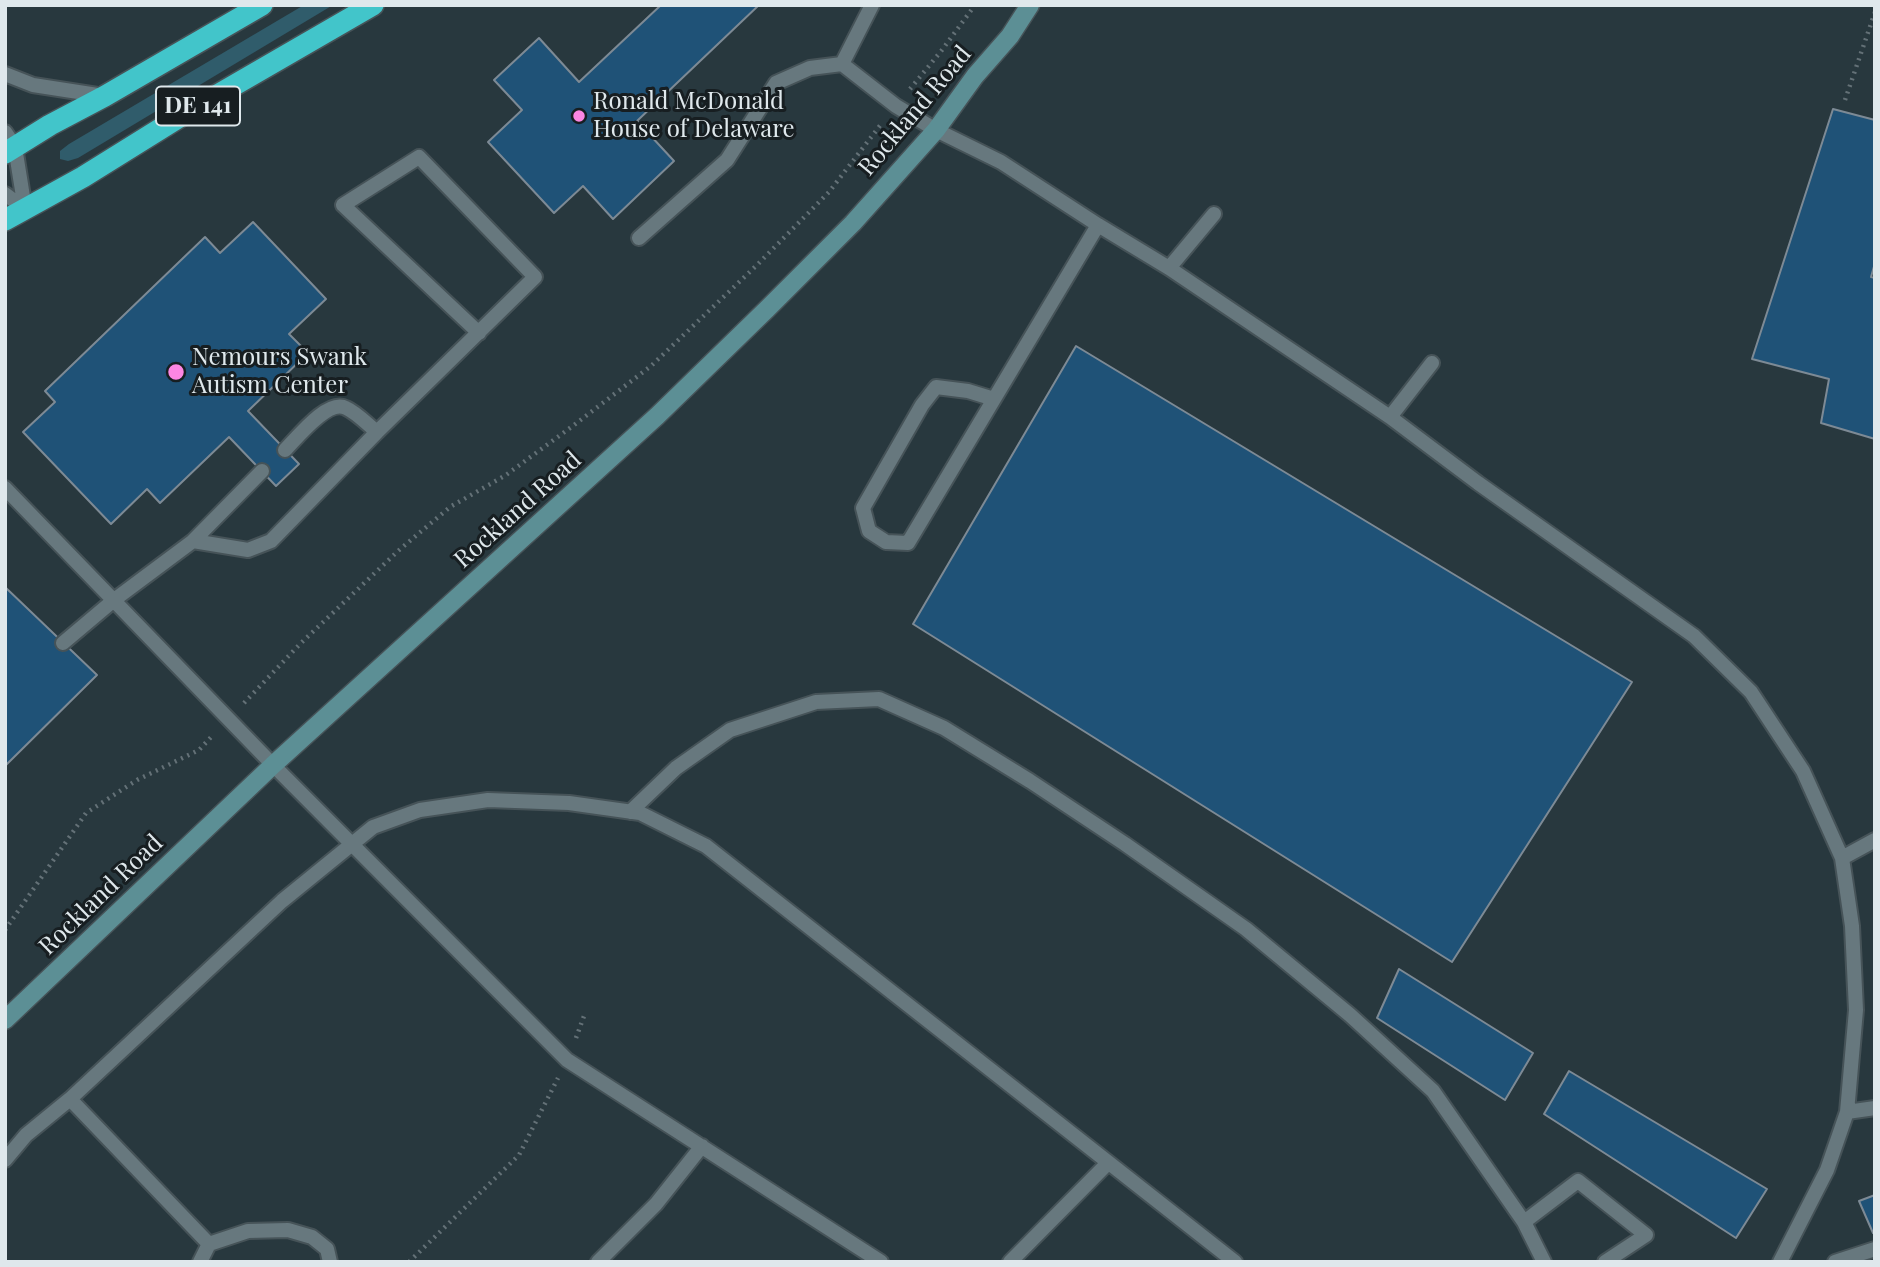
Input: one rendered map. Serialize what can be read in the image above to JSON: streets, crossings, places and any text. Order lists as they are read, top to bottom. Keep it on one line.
{"streets":{"highway":["DE 141"],"street":["Rockland Road"]},"places":["Ronald McDonald House of Delaware","Nemours Swank Autism Center"]}
